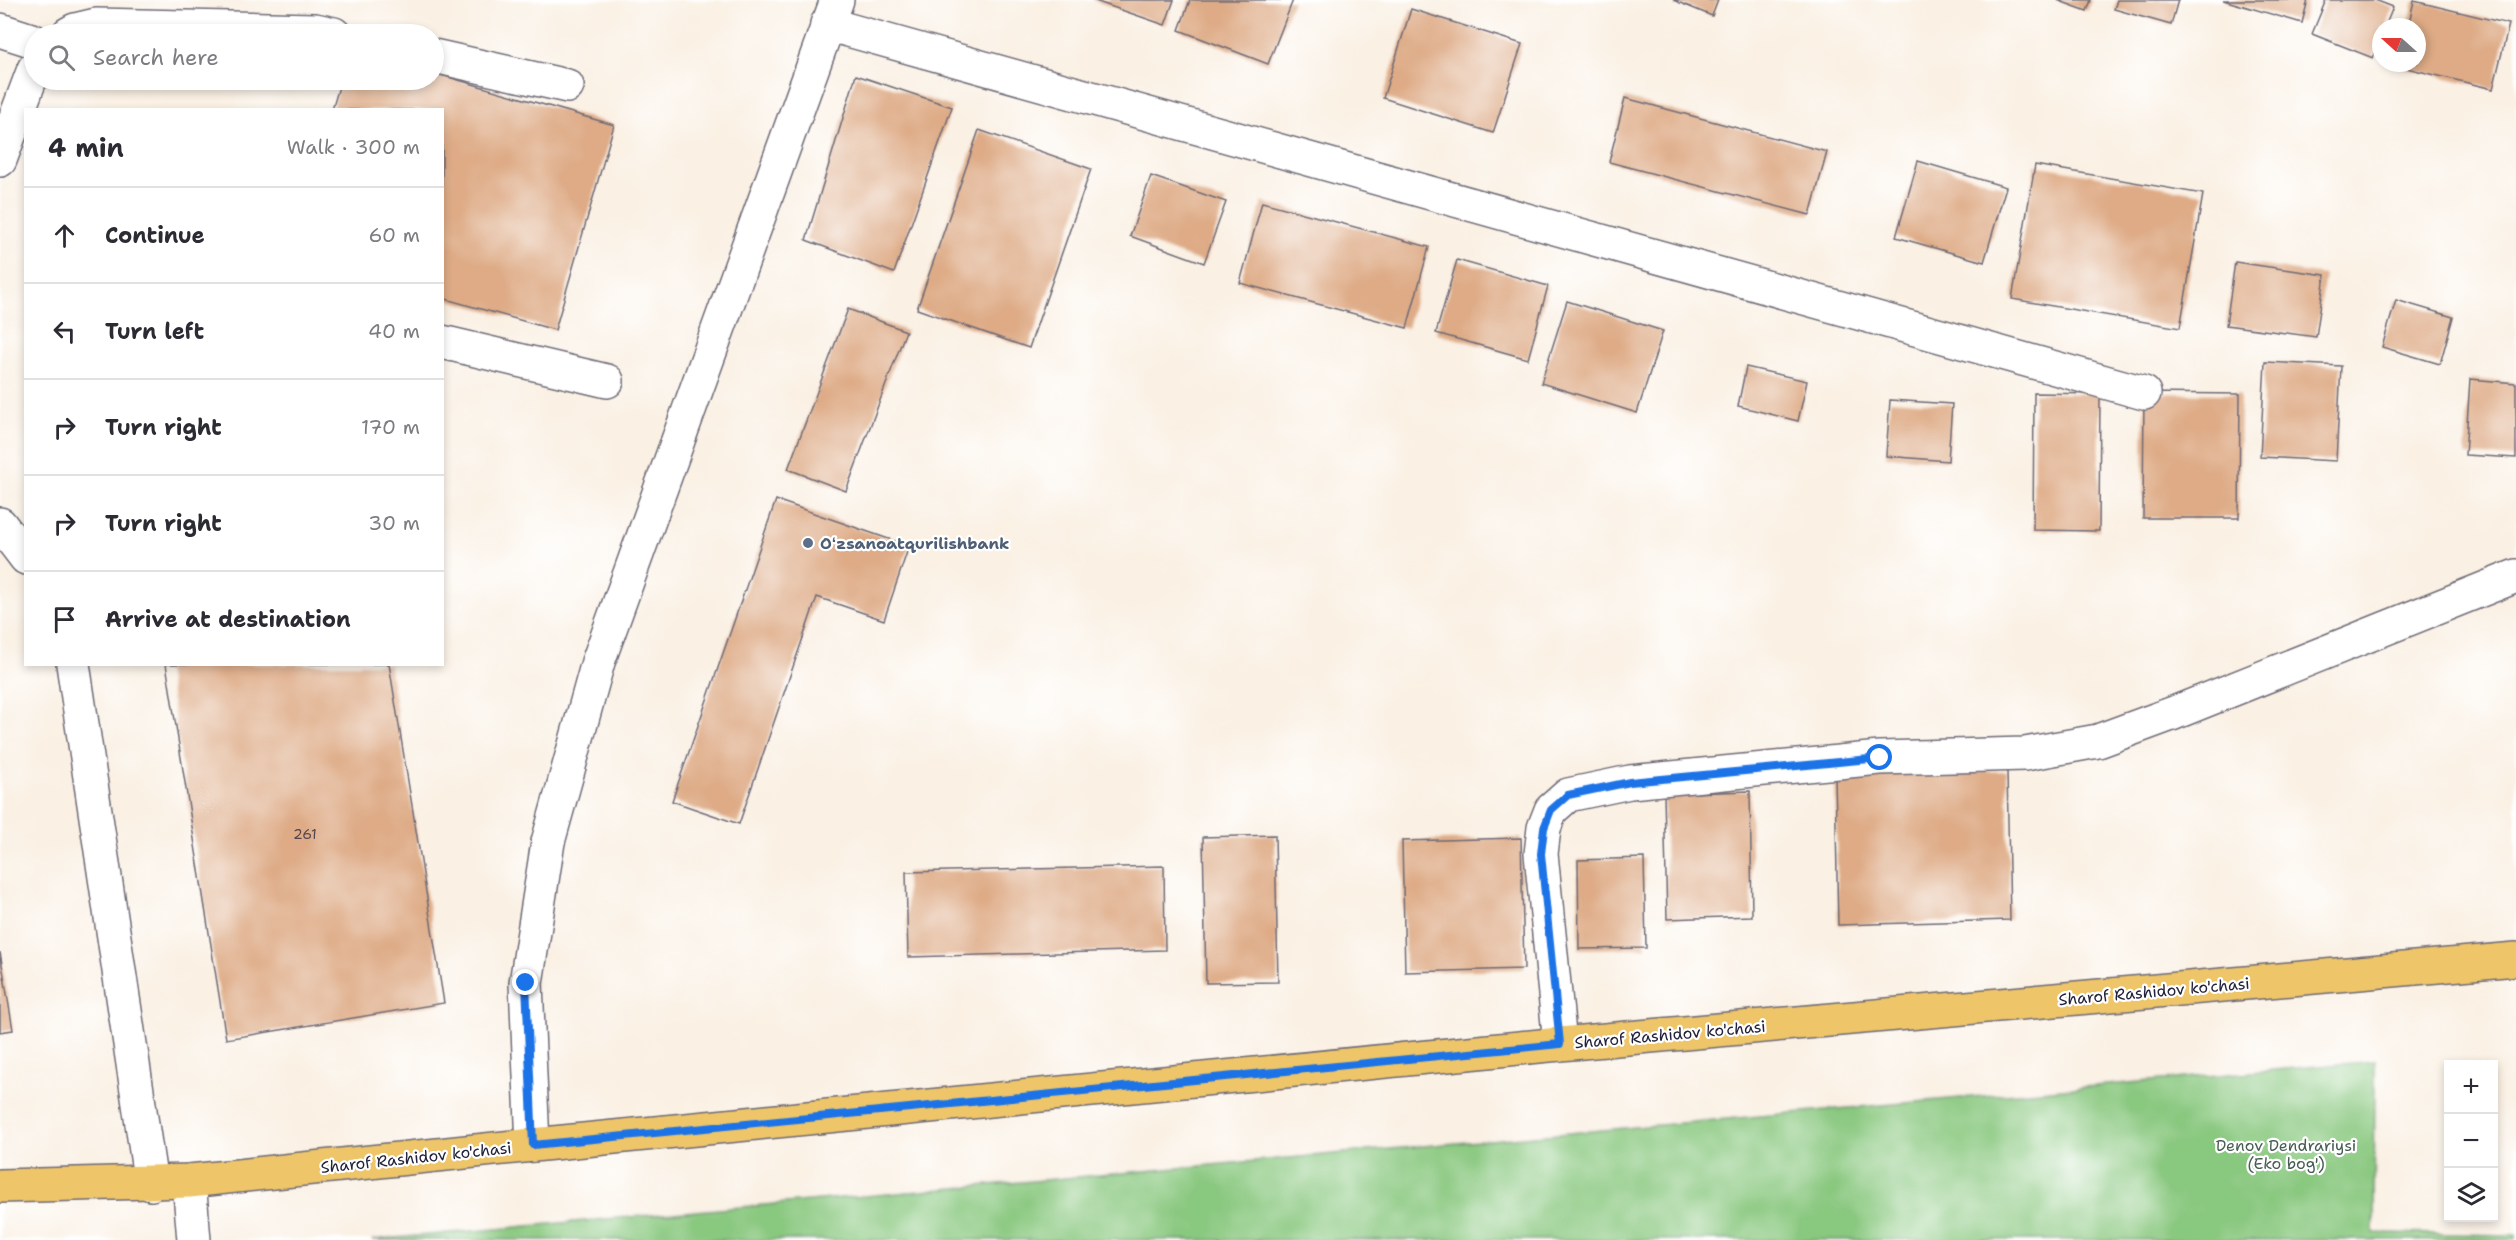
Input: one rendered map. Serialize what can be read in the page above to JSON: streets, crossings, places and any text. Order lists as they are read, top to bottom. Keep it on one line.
{"streets":{"main road":["Sharof Rashidov ko'chasi"]},"parks":["Denov Dendrariysi (Eko bog')"],"places":["Oʻzsanoatqurilishbank"],"house_numbers":["261"],"north":"left","page":{"search":"Search here","heading":["4 min","Walk · 300 m"],"list":[["Continue","60 m"],["Turn left","40 m"],["Turn right","170 m"],["Turn right","30 m"],"Arrive at destination"],"map_buttons":["+","−"]}}
